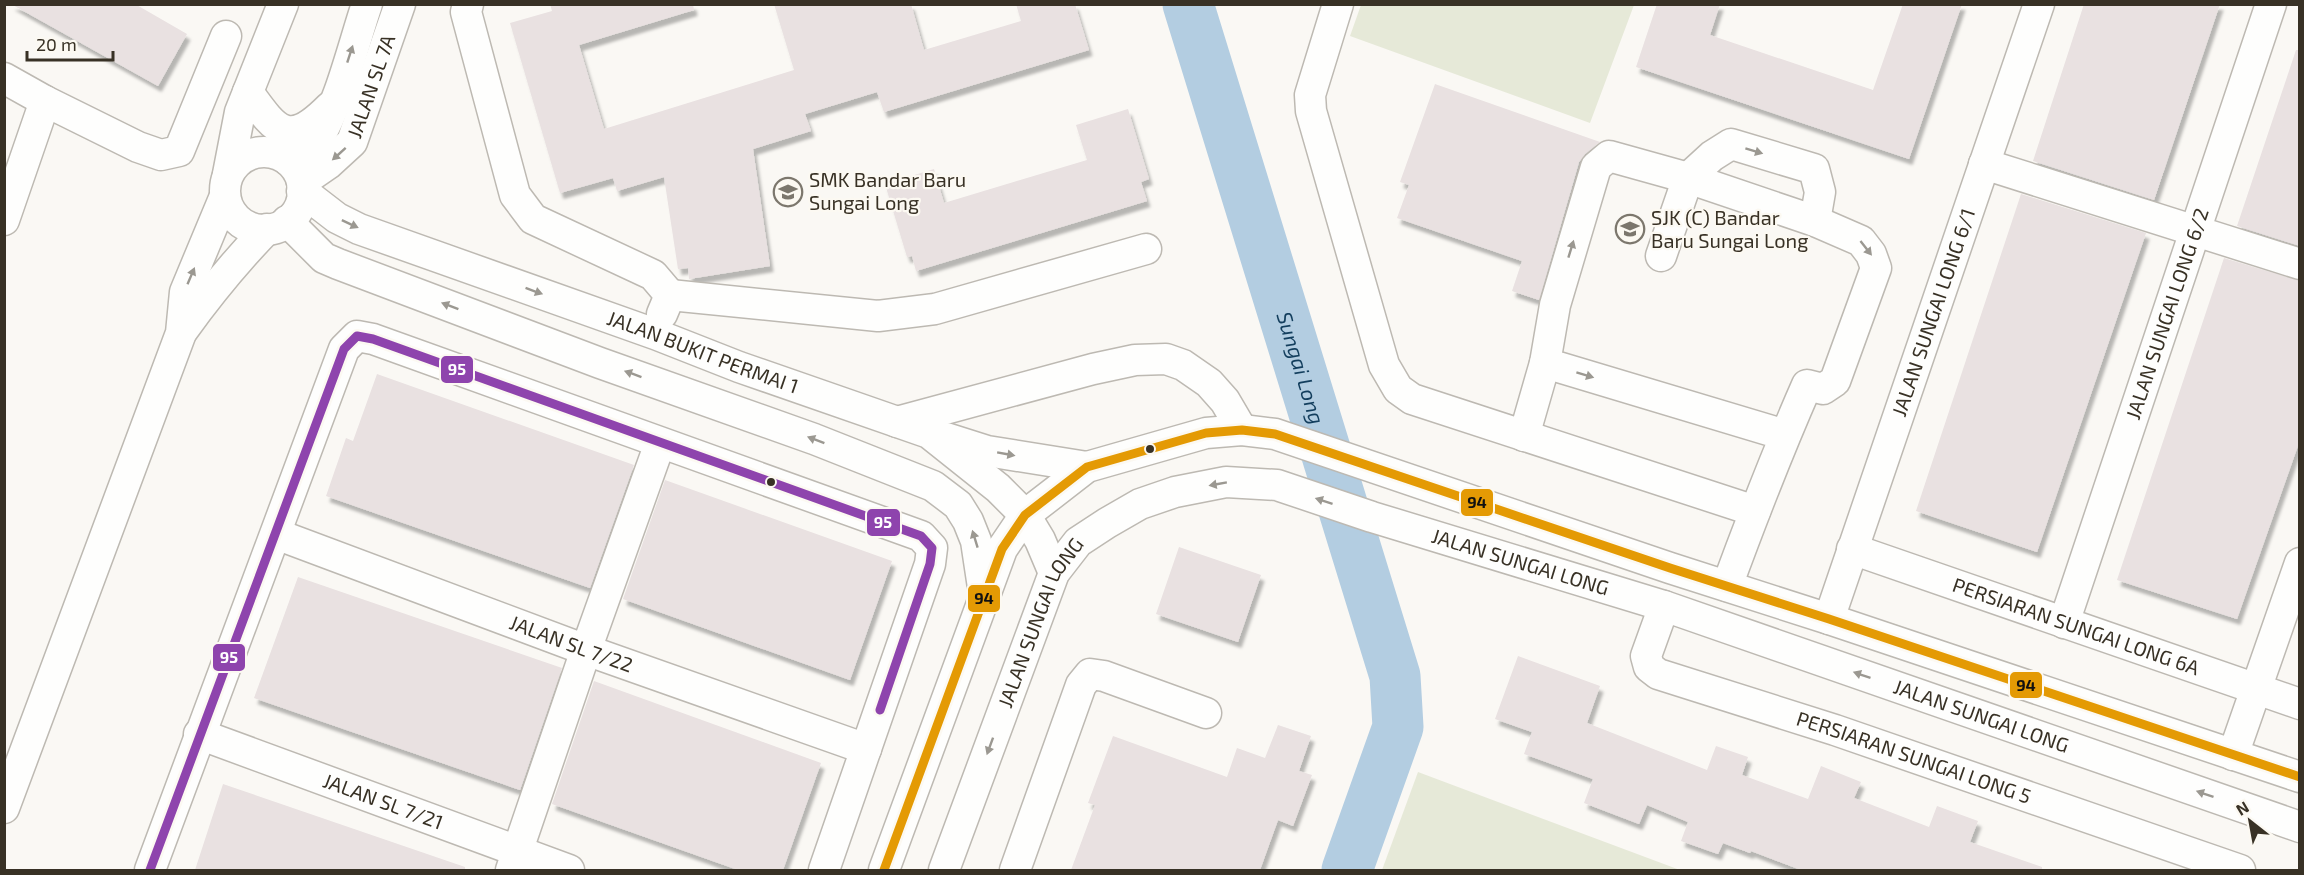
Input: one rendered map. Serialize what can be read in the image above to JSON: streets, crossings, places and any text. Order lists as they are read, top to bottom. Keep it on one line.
{"streets":{"street":["JALAN SL 7A","JALAN SUNGAI LONG 6/1","JALAN SUNGAI LONG 6/2","JALAN BUKIT PERMAI 1","JALAN SUNGAI LONG","PERSIARAN SUNGAI LONG 6A","JALAN SL 7/22","PERSIARAN SUNGAI LONG 5","JALAN SL 7/21"]},"crossings":[["JALAN SL 7A","JALAN BUKIT PERMAI 1"],["JALAN SUNGAI LONG 6/1","JALAN SUNGAI LONG"],["JALAN SUNGAI LONG 6/1","PERSIARAN SUNGAI LONG 6A"],["JALAN SUNGAI LONG 6/2","PERSIARAN SUNGAI LONG 6A"],["JALAN BUKIT PERMAI 1","JALAN SUNGAI LONG"],["JALAN SUNGAI LONG","PERSIARAN SUNGAI LONG 5"]],"water":["Sungai Long"],"places":{"school or university":["SMK Bandar Baru Sungai Long","SJK (C) Bandar Baru Sungai Long"]},"lines":["transit line 95","transit line 94"],"scale_bar":"20 m","north":"top left"}
